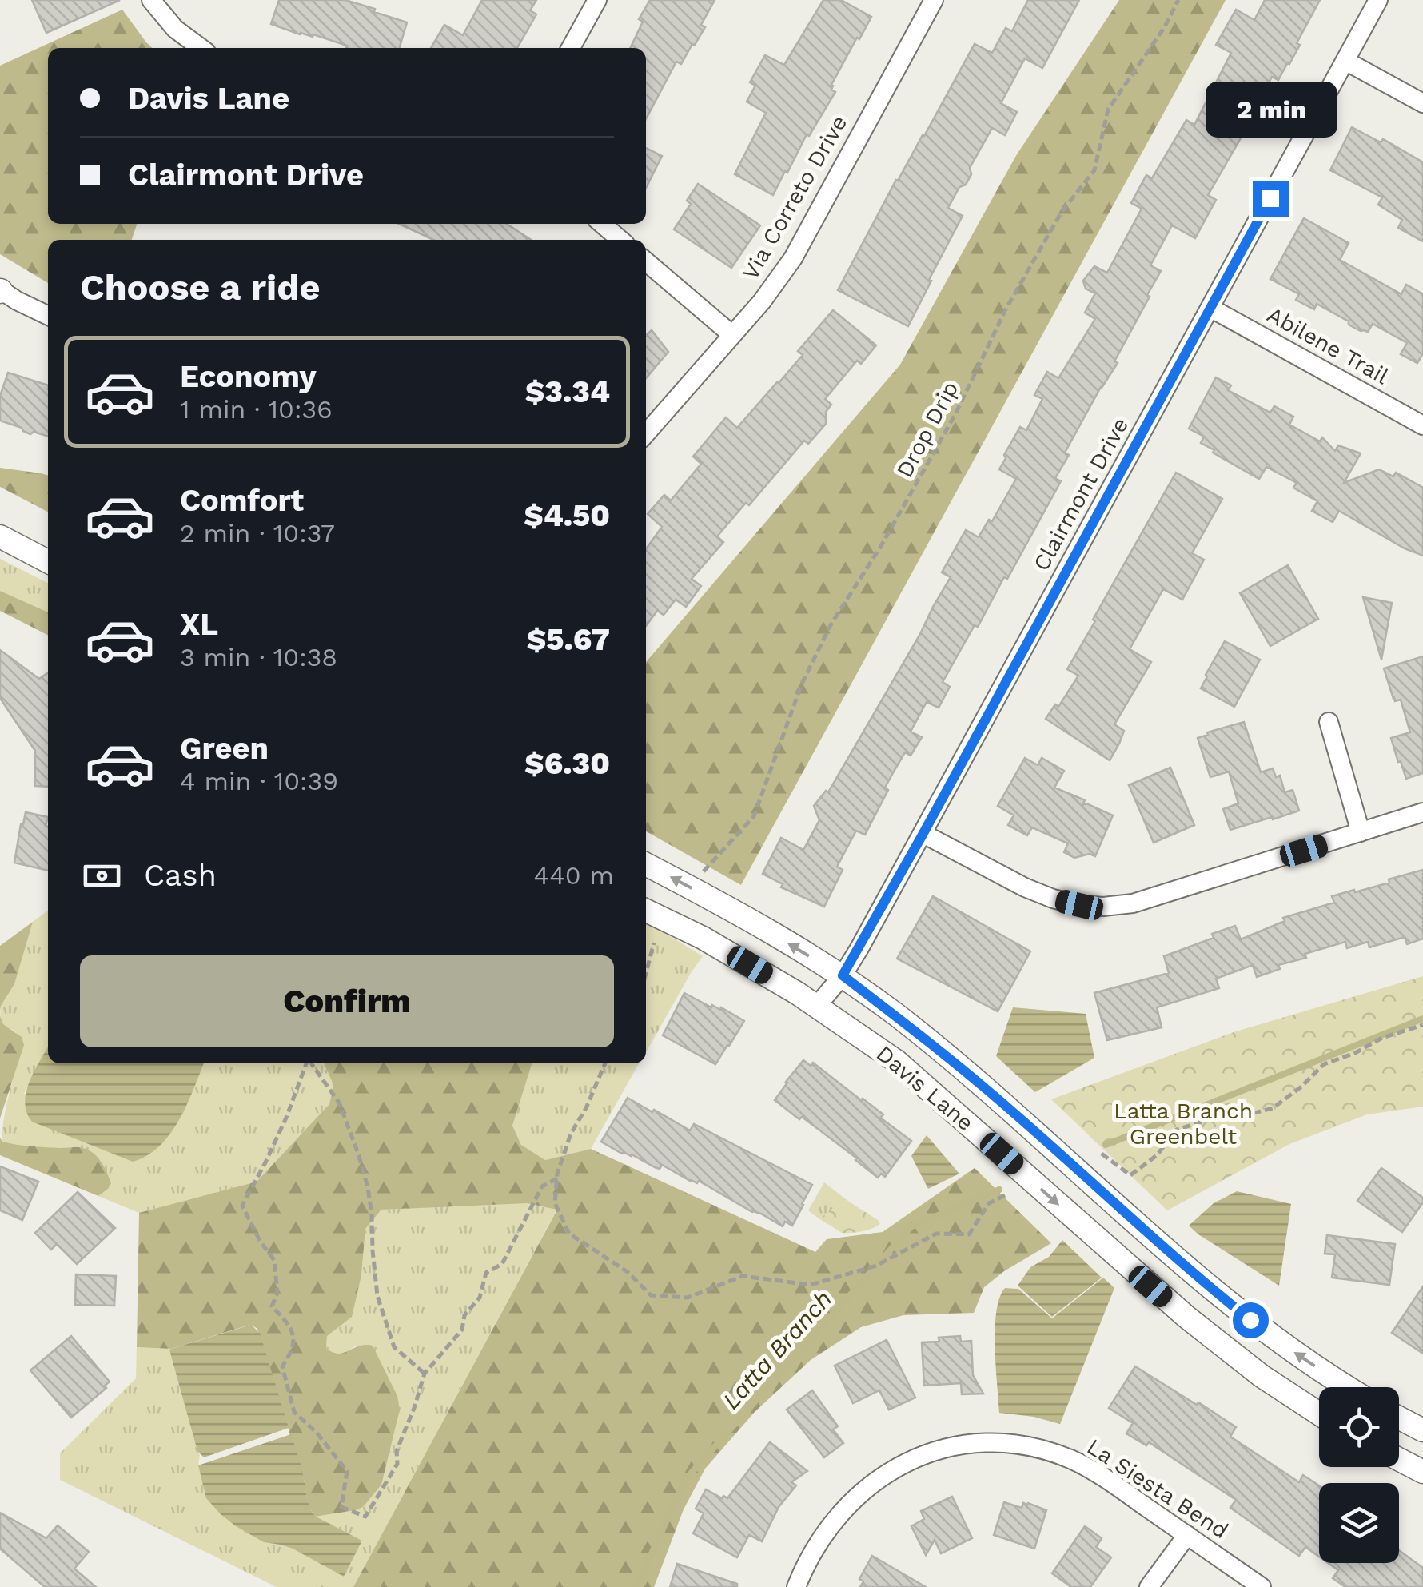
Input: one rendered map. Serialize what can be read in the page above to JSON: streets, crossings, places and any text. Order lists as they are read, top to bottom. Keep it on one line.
{"streets":{"street":["Via Correto Drive","Abilene Trail","Clairmont Drive","Davis Lane","La Siesta Bend"],"path":["Drop Drip"]},"crossings":[["Abilene Trail","Clairmont Drive"],["Clairmont Drive","Davis Lane"]],"water":["Latta Branch"],"parks":["Latta Branch Greenbelt"],"page":{"banner":["Davis Lane","Clairmont Drive"],"bubble":"2 min","heading":"Choose a ride","list":[{"name":"Economy","note":"1 min · 10:36","value":"$3.34"},{"name":"Comfort","note":"2 min · 10:37","value":"$4.50"},{"name":"XL","note":"3 min · 10:38","value":"$5.67"},{"name":"Green","note":"4 min · 10:39","value":"$6.30"}],"pay":["Cash","440 m"],"buttons":"Confirm"}}
